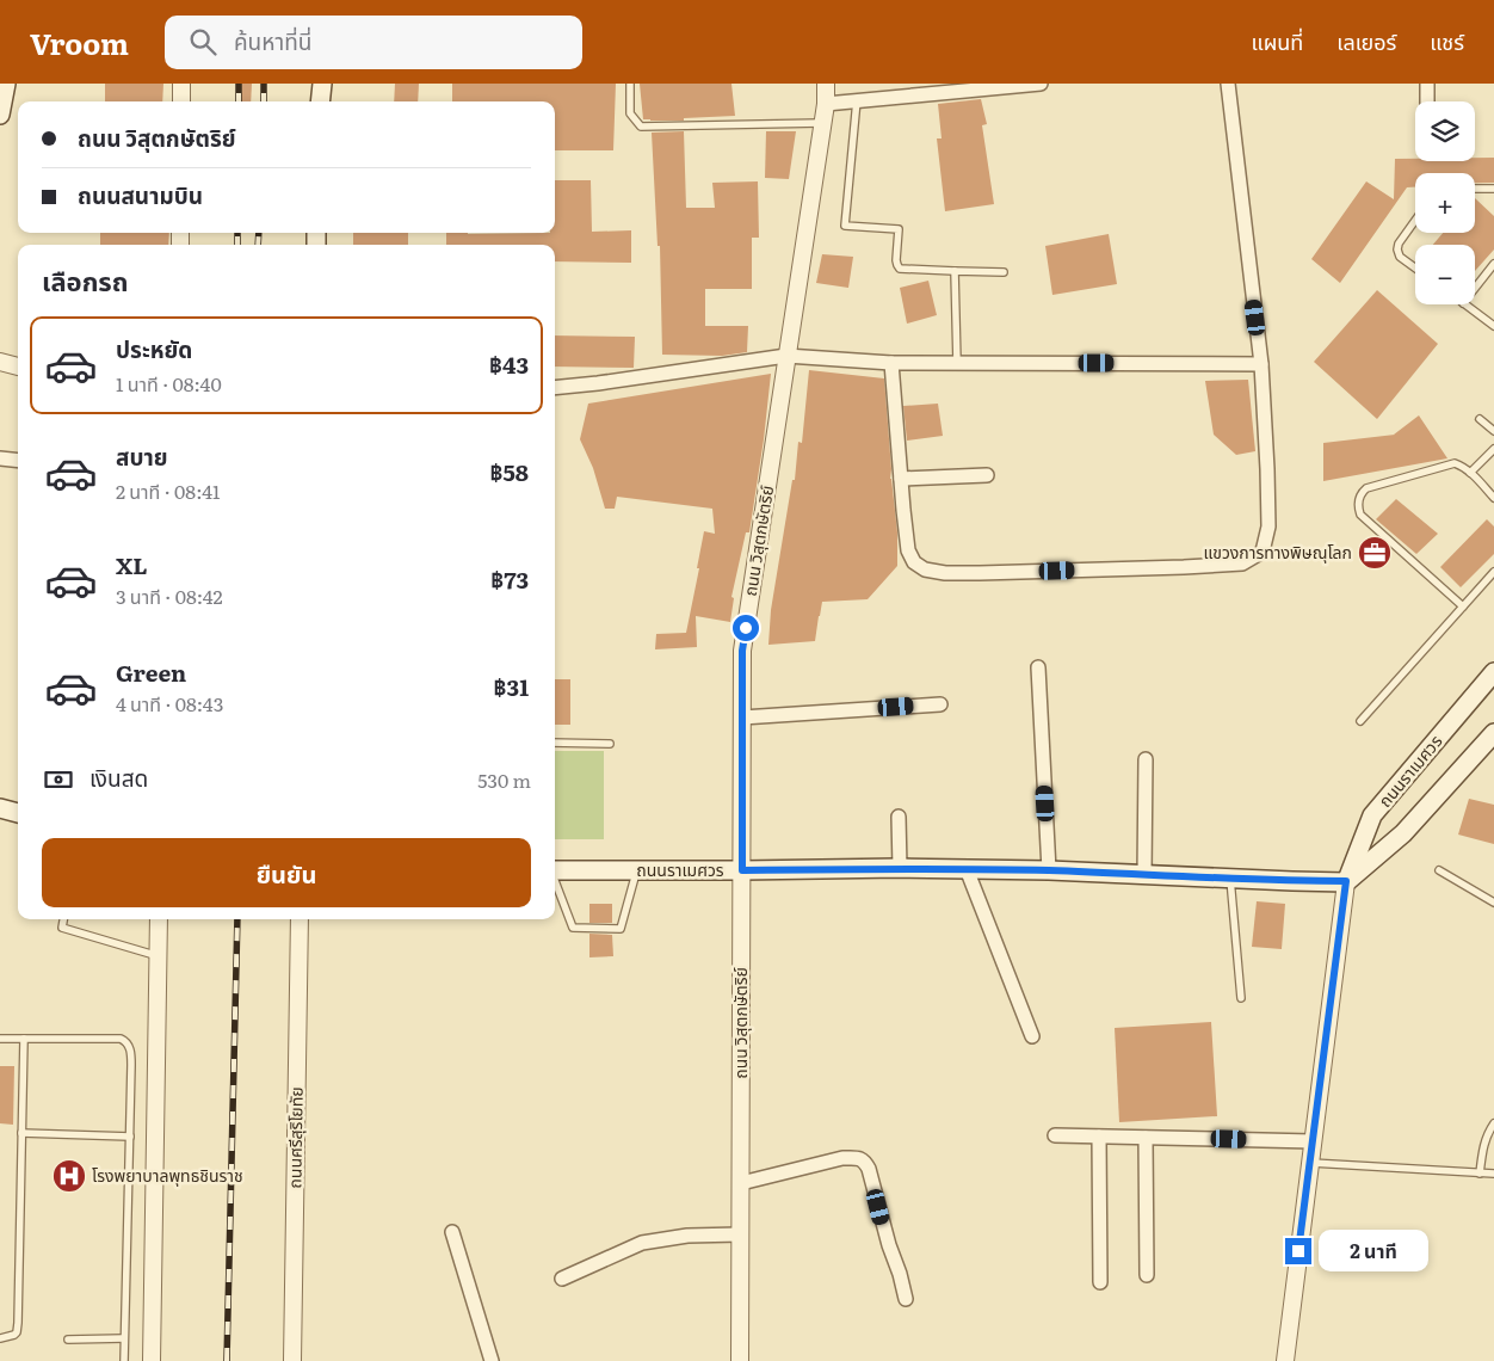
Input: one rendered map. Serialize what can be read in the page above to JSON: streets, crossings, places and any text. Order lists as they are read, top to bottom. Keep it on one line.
{"streets":{"main road":["ถนนราเมศวร"],"street":["ถนน วิสุตกษัตริย์","ถนนศรีสุริโยทัย"]},"crossings":[["ถนน วิสุตกษัตริย์","ถนนราเมศวร"]],"places":{"office":["แขวงการทางพิษณุโลก"],"hospital":["โรงพยาบาลพุทธชินราช"]},"page":{"header":"Vroom","search":"ค้นหาที่นี่","nav":["แผนที่","เลเยอร์","แชร์"],"map_buttons":["+","−"],"banner":["ถนน วิสุตกษัตริย์","ถนนสนามบิน"],"heading":"เลือกรถ","list":[{"name":"ประหยัด","note":"1 นาที · 08:40","value":"฿43"},{"name":"สบาย","note":"2 นาที · 08:41","value":"฿58"},{"name":"XL","note":"3 นาที · 08:42","value":"฿73"},{"name":"Green","note":"4 นาที · 08:43","value":"฿31"}],"pay":["เงินสด","530 m"],"buttons":"ยืนยัน","bubble":"2 นาที"}}
